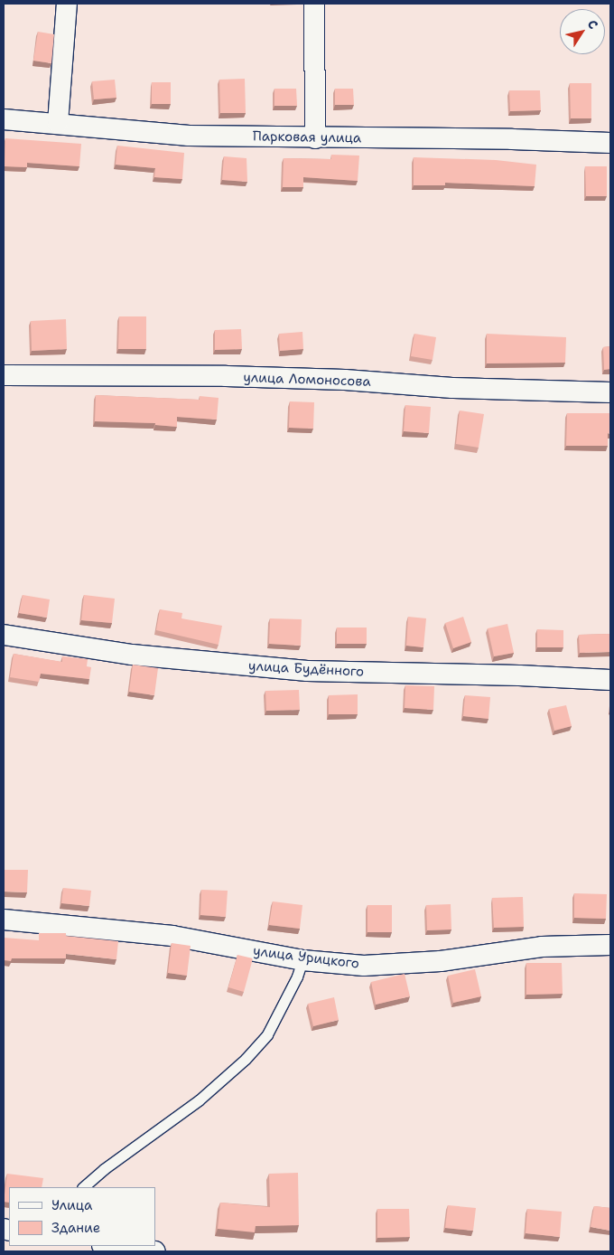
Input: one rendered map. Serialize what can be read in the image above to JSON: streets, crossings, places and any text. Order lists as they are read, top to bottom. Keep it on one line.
{"streets":{"street":["Парковая улица","улица Ломоносова","улица Будённого","улица Урицкого"]},"legend":["Улица","Здание"],"north":"top right"}
